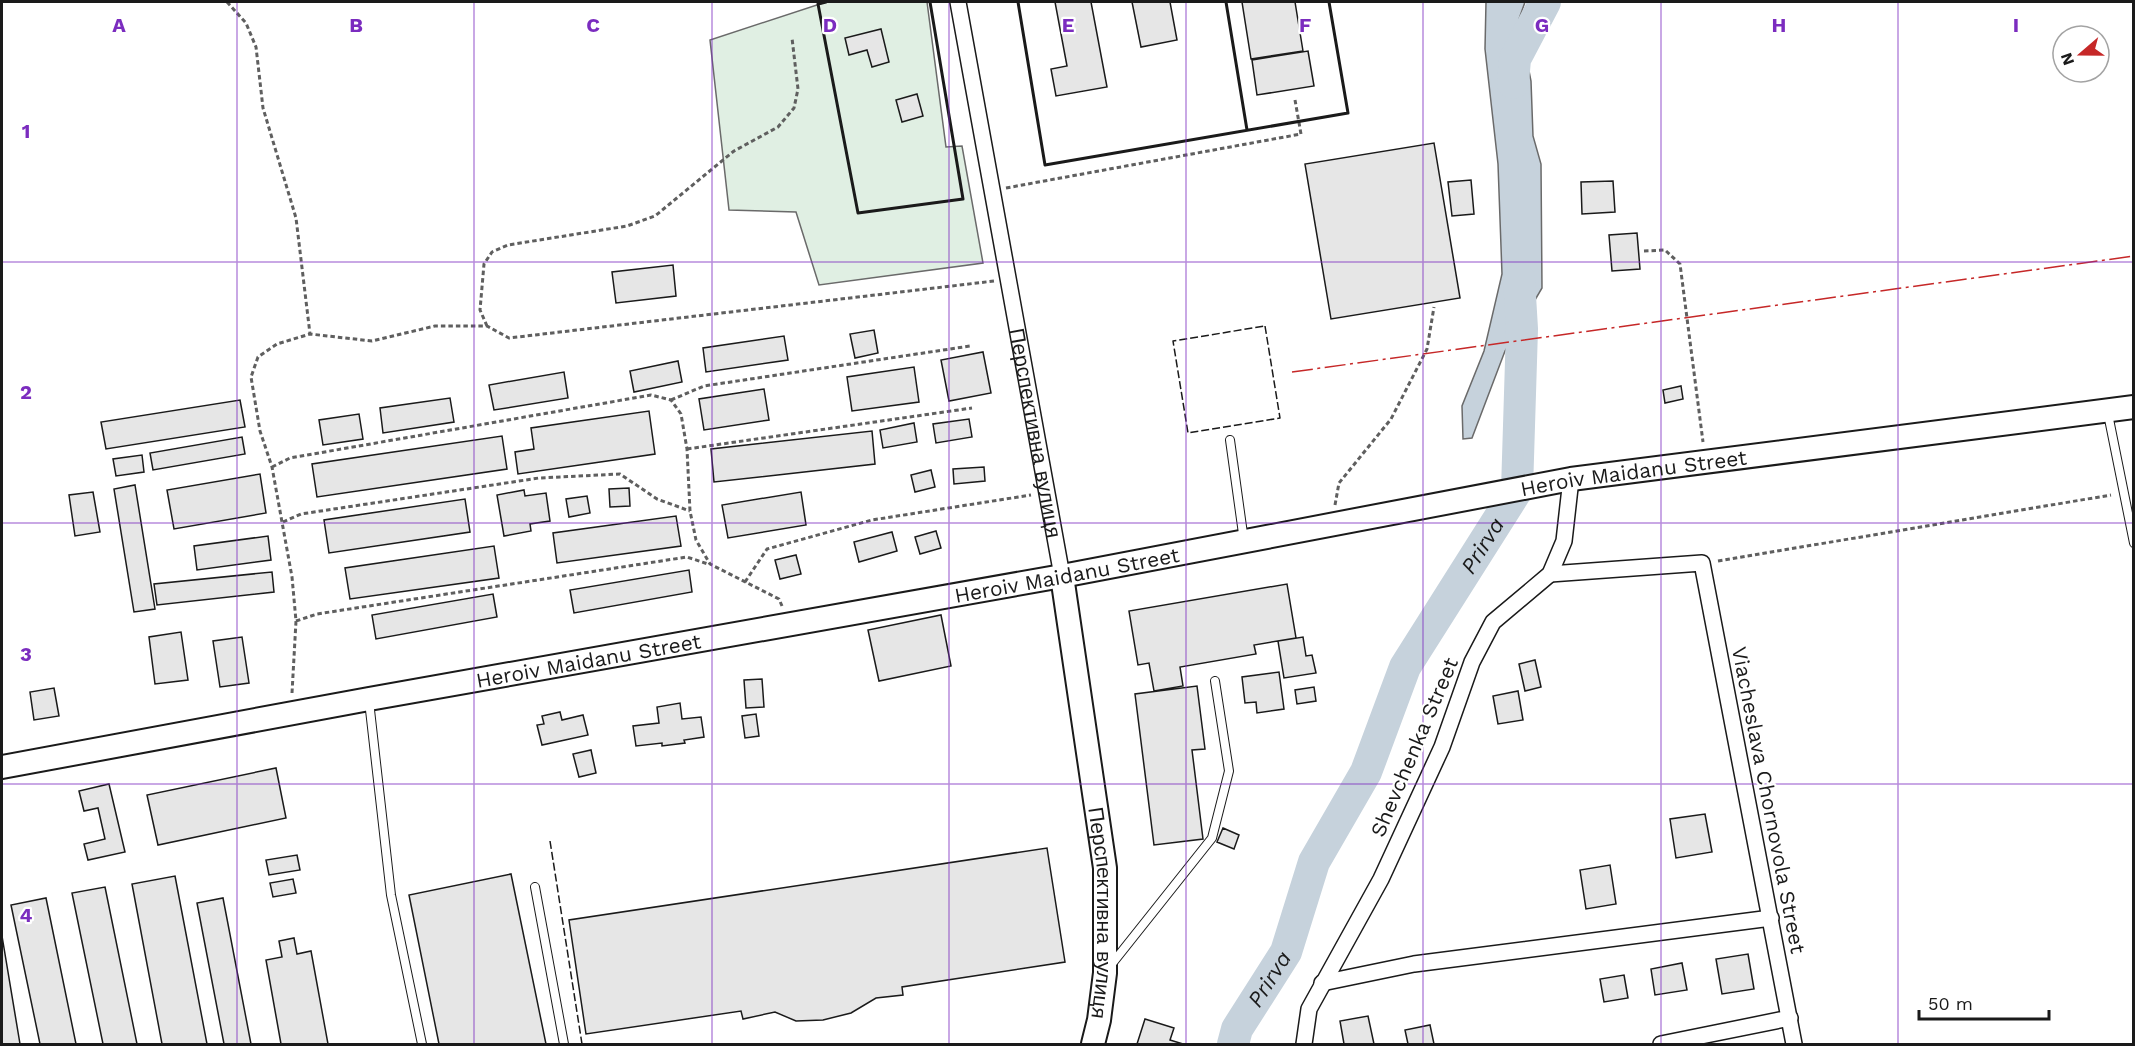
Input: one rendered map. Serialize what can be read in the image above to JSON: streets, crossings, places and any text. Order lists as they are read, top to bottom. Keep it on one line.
{"streets":{"street":["Перспективна вулиця","Heroiv Maidanu Street","Shevchenka Street","Viacheslava Chornovola Street"]},"crossings":[["Перспективна вулиця","Heroiv Maidanu Street"],["Heroiv Maidanu Street","Shevchenka Street"]],"water":["Prirva"],"scale_bar":"50 m","north":"left","grid":{"columns":["A","B","C","D","E","F","G","H","I"],"rows":["1","2","3","4"]}}
